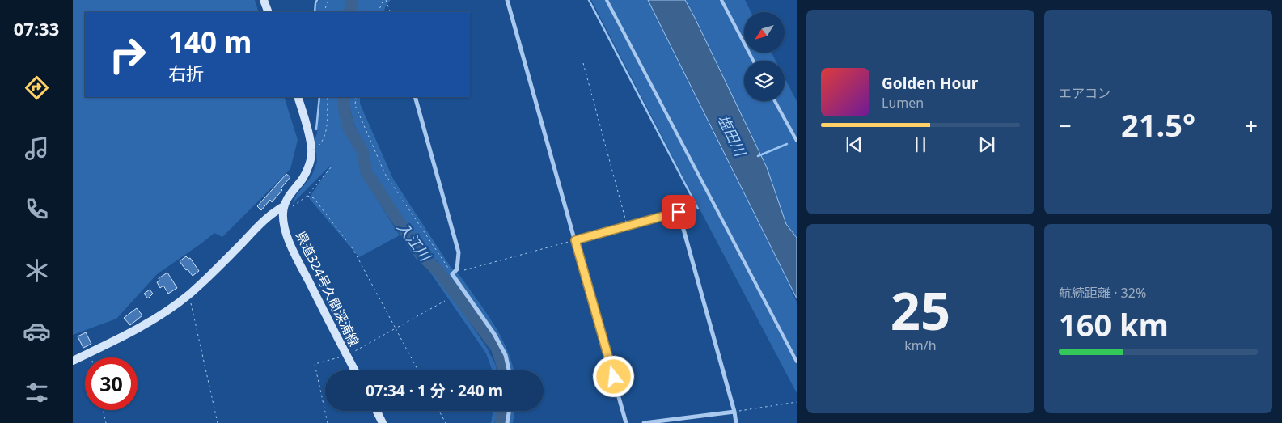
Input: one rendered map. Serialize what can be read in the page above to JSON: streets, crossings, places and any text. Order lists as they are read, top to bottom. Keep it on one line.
{"streets":{"main road":["県道324号久間深浦線"]},"water":["塩田川","入江川"],"north":"bottom left","page":{"tabs":"07:33","tile":["エアコン",["25","km/h"],["航続距離 · 32%","160 km"]],"turn":["140 m","右折"],"song":["Golden Hour","Lumen"],"heat":["−","21.5°","+"],"limit":"30","trip":"07:34 · 1 分 · 240 m"}}
